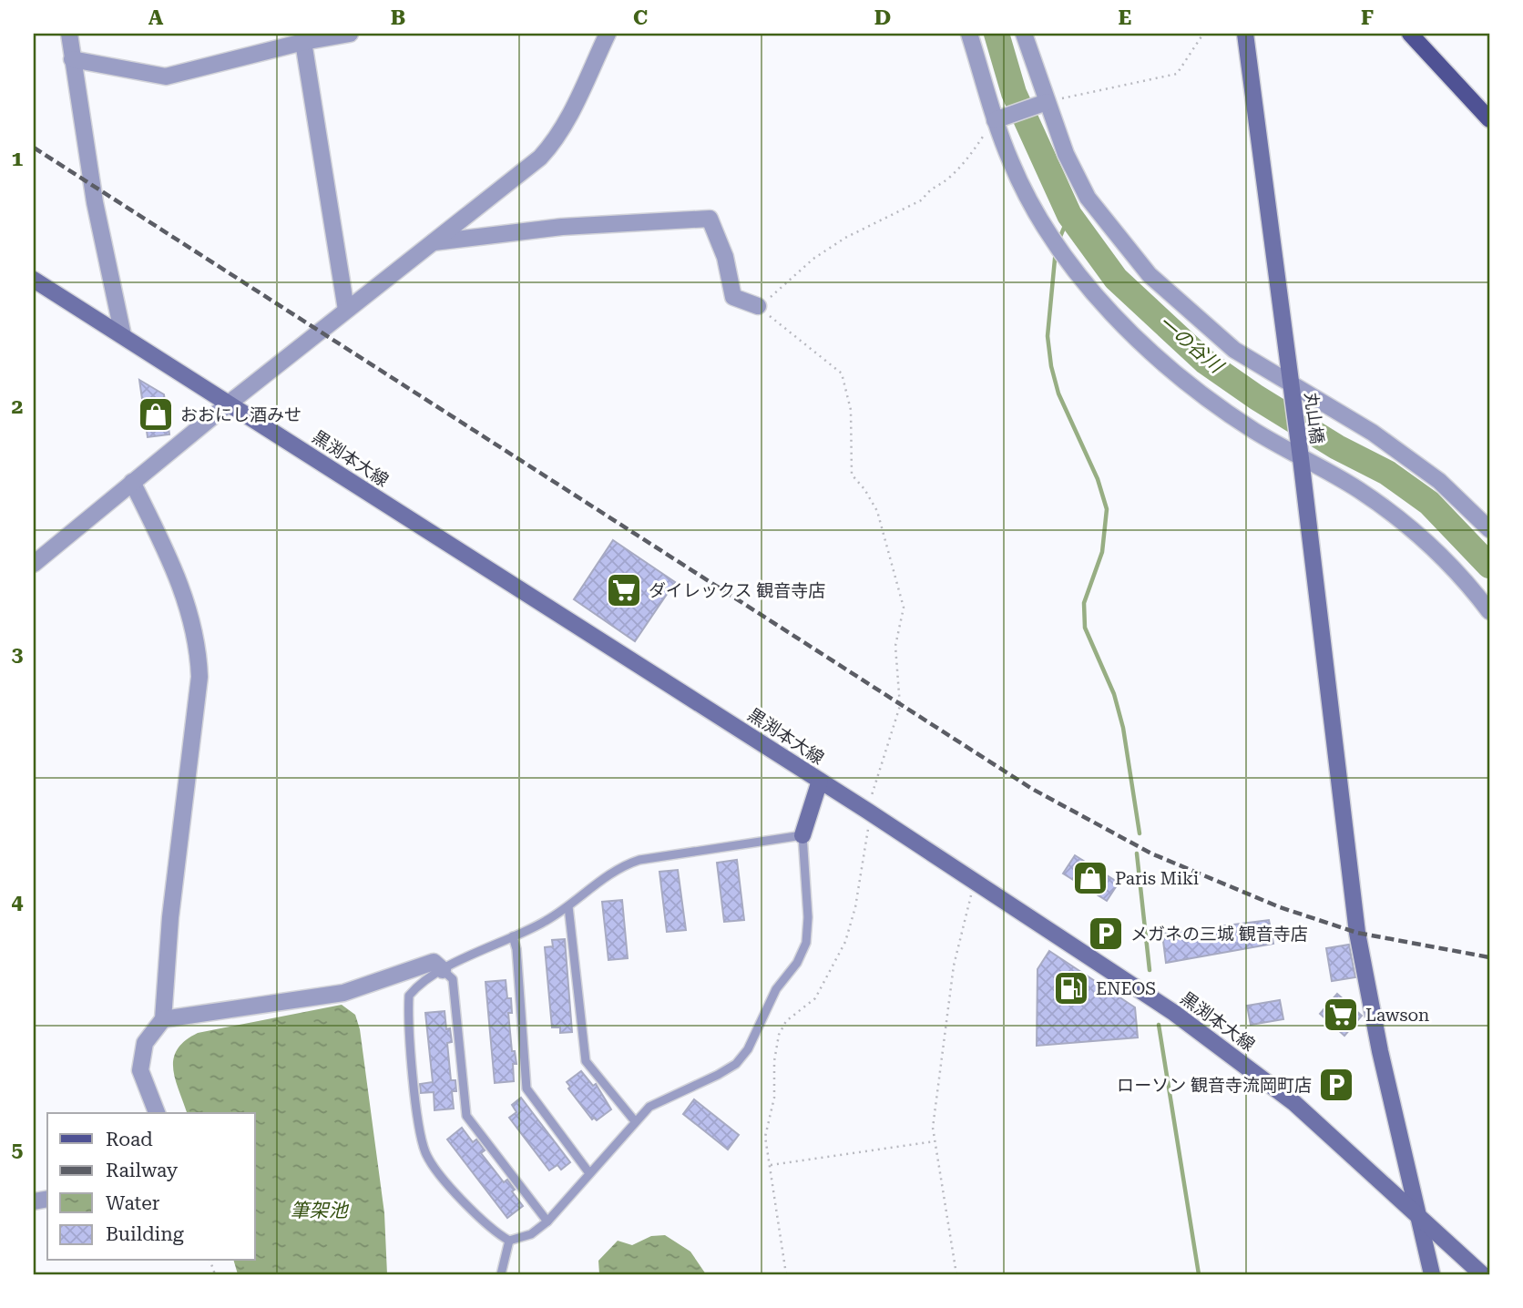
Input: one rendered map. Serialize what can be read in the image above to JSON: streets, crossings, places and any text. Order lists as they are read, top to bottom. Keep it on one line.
{"streets":{"main road":["丸山橋","黒渕本大線"]},"crossings":[["丸山橋","黒渕本大線"]],"water":["一の谷川","筆架池"],"places":{"shop":["おおにし酒みせ","Paris Miki"],"supermarket":["ダイレックス 観音寺店","Lawson"],"parking":["メガネの三城 観音寺店","ローソン 観音寺流岡町店"],"fuel station":["ENEOS"]},"legend":["Road","Railway","Water","Building"],"grid":{"columns":["A","B","C","D","E","F"],"rows":["1","2","3","4","5"]}}
